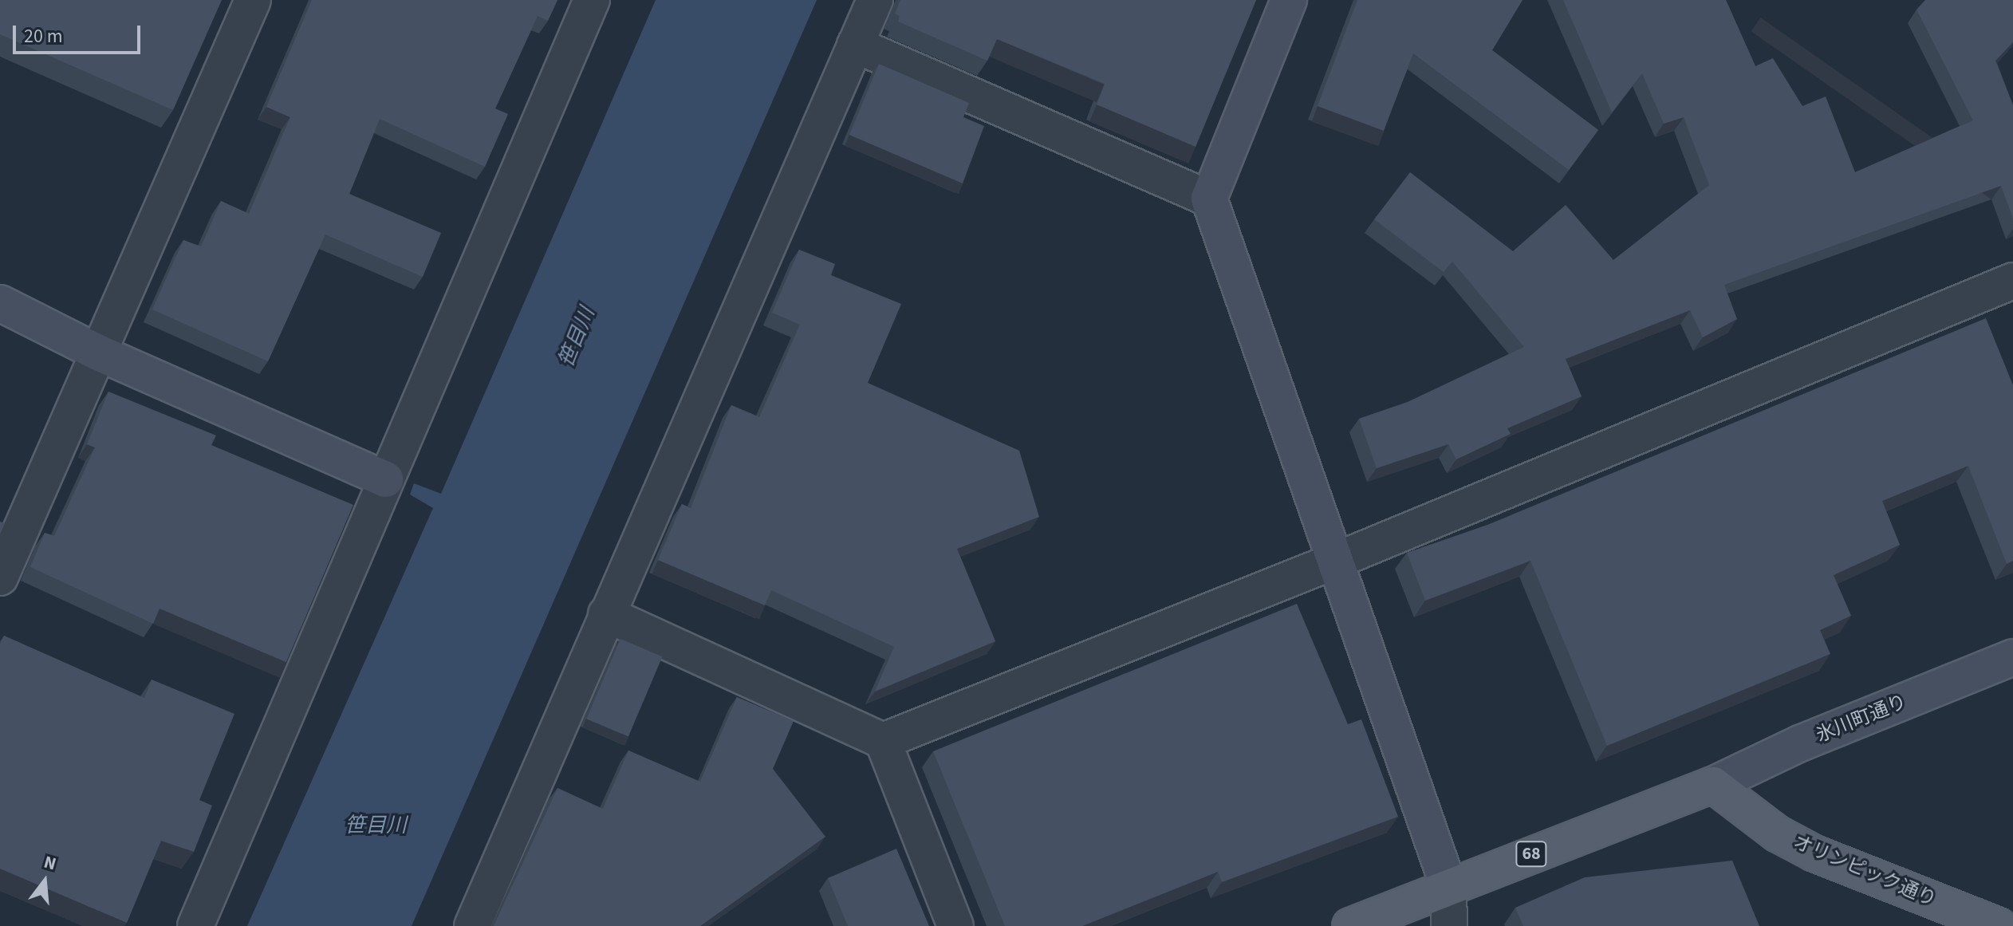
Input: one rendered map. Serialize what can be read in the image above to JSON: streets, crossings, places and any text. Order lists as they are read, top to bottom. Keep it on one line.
{"streets":{"main road":["68","オリンピック通り"],"street":["氷川町通り"]},"crossings":[["氷川町通り","68"],["氷川町通り","オリンピック通り"],["68","オリンピック通り"]],"water":["笹目川"],"scale_bar":"20 m","north":"top"}
